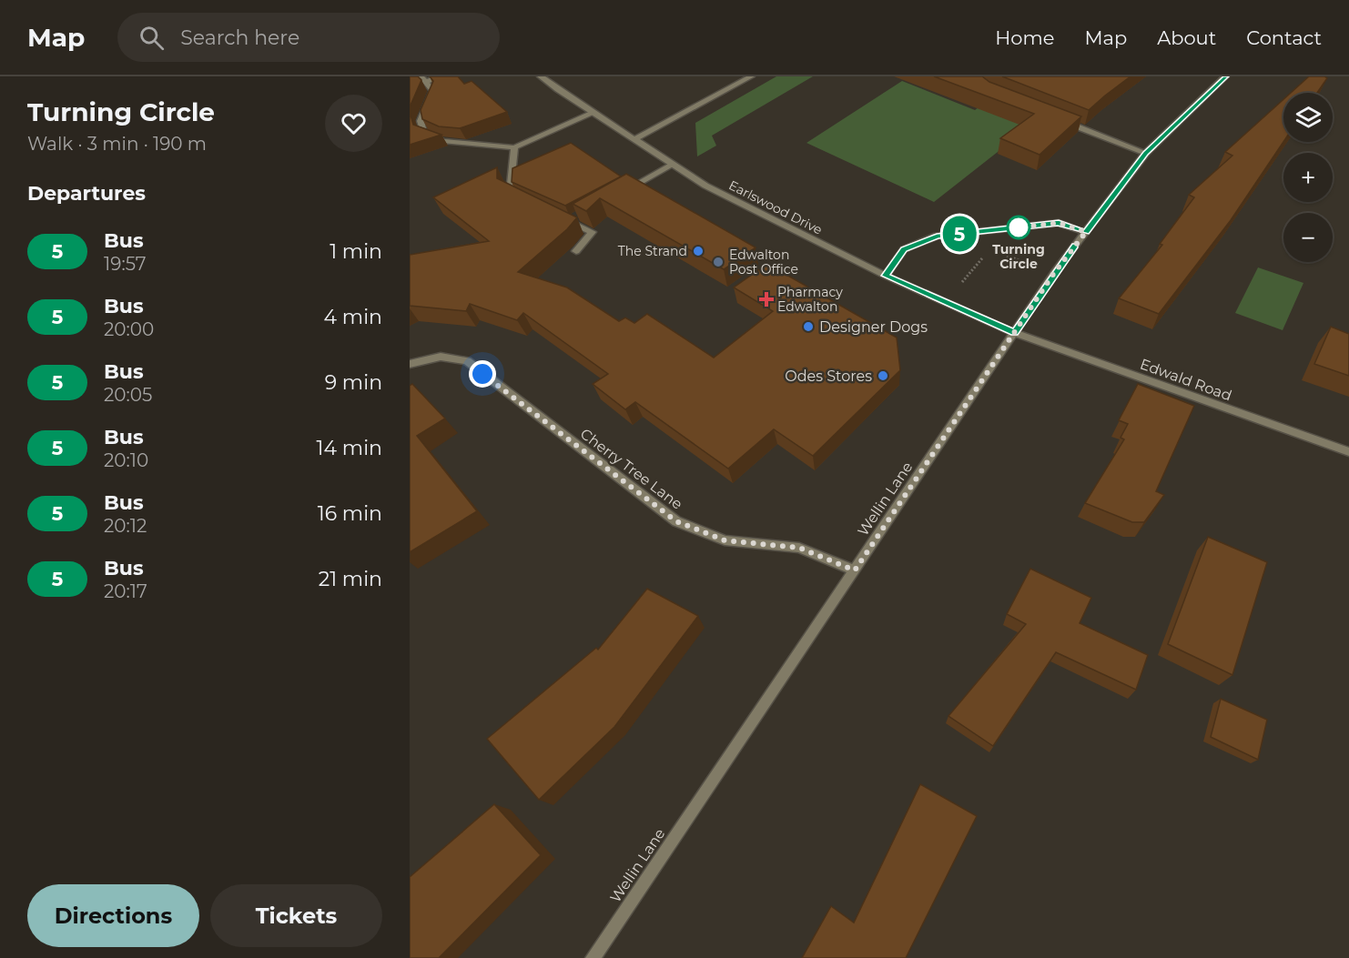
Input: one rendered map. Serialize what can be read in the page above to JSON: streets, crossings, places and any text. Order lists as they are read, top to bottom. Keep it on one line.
{"streets":{"street":["Earlswood Drive","Edwald Road","Cherry Tree Lane","Wellin Lane"]},"crossings":[["Earlswood Drive","Edwald Road"],["Earlswood Drive","Wellin Lane"],["Edwald Road","Wellin Lane"],["Cherry Tree Lane","Wellin Lane"]],"places":{"other":["Turning Circle","The Strand","Edwalton Post Office","Designer Dogs","Odes Stores"],"health":["Pharmacy Edwalton"]},"lines":["bus line 5"],"page":{"header":"Map","search":"Search here","nav":["Home","Map","About","Contact"],"heading":[["Turning Circle","Walk · 3 min · 190 m"],"Departures"],"on_map":"5","map_buttons":["+","−"],"list":[{"mark":"5","name":"Bus","note":"19:57","value":"1 min"},{"mark":"5","name":"Bus","note":"20:00","value":"4 min"},{"mark":"5","name":"Bus","note":"20:05","value":"9 min"},{"mark":"5","name":"Bus","note":"20:10","value":"14 min"},{"mark":"5","name":"Bus","note":"20:12","value":"16 min"},{"mark":"5","name":"Bus","note":"20:17","value":"21 min"}],"buttons":["Directions","Tickets"]}}
